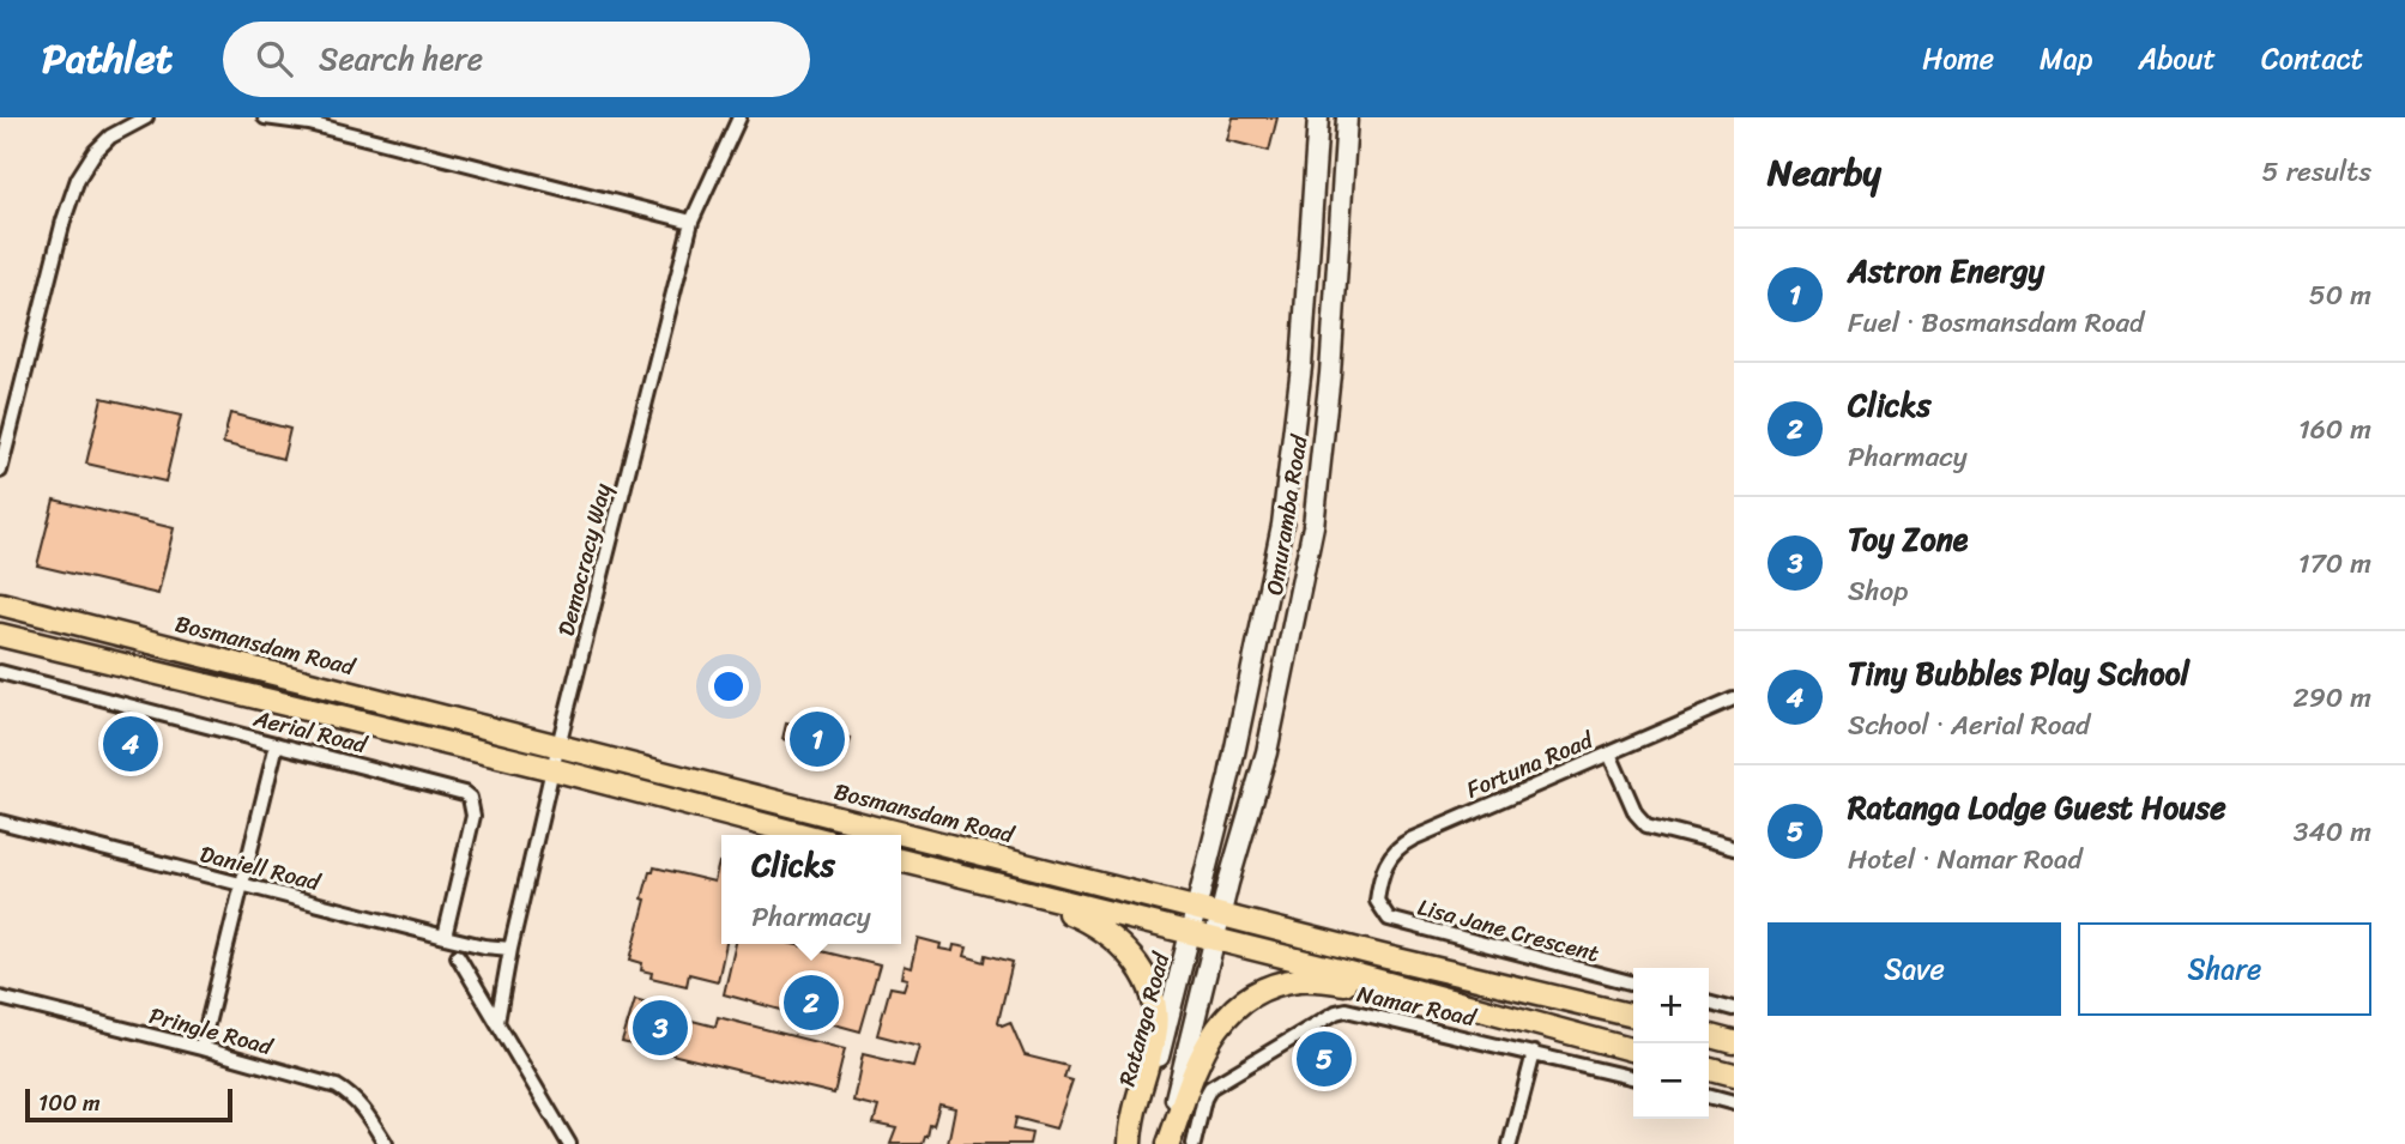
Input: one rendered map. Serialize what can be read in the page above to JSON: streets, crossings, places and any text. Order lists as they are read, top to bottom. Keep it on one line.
{"streets":{"main road":["Omuramba Road","Bosmansdam Road","Ratanga Road"],"street":["Democracy Way","Aerial Road","Fortuna Road","Daniell Road","Lisa Jane Crescent","Namar Road","Pringle Road"]},"crossings":[["Omuramba Road","Bosmansdam Road"],["Omuramba Road","Ratanga Road"],["Democracy Way","Bosmansdam Road"],["Democracy Way","Daniell Road"],["Bosmansdam Road","Ratanga Road"],["Aerial Road","Daniell Road"],["Fortuna Road","Lisa Jane Crescent"]],"scale_bar":"100 m","page":{"header":"Pathlet","search":"Search here","nav":["Home","Map","About","Contact"],"heading":["Nearby","5 results"],"list":[{"mark":"1","name":"Astron Energy","note":"Fuel · Bosmansdam Road","value":"50 m"},{"mark":"2","name":"Clicks","note":"Pharmacy","value":"160 m"},{"mark":"3","name":"Toy Zone","note":"Shop","value":"170 m"},{"mark":"4","name":"Tiny Bubbles Play School","note":"School · Aerial Road","value":"290 m"},{"mark":"5","name":"Ratanga Lodge Guest House","note":"Hotel · Namar Road","value":"340 m"}],"pins":["1","4","2","3","5"],"popup":["Clicks","Pharmacy"],"buttons":["Save","Share"],"map_buttons":["+","−"],"scale":"100 m"}}
